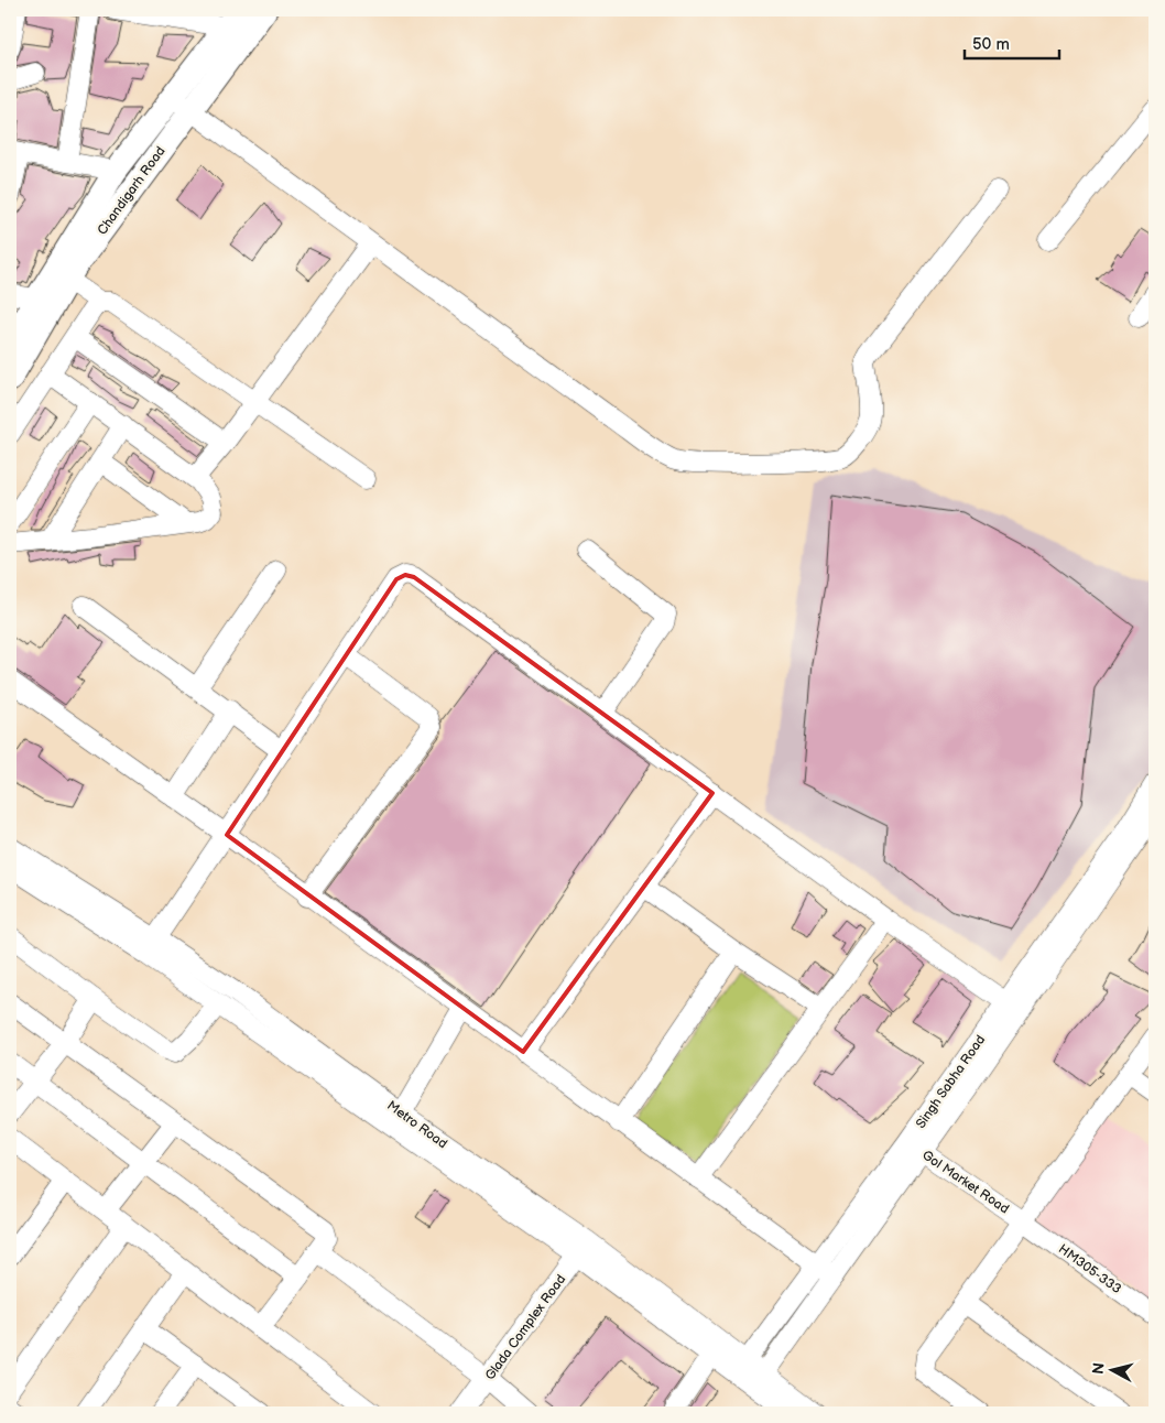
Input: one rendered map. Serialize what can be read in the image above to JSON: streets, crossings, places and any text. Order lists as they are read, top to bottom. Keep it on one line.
{"streets":{"main road":["Chandigarh Road"],"street":["Singh Sabha Road","Metro Road","Gol Market Road","HM305-333","Glada Complex Road"]},"crossings":[["Singh Sabha Road","Metro Road"],["Singh Sabha Road","Gol Market Road"],["Metro Road","Glada Complex Road"],["Gol Market Road","HM305-333"]],"scale_bar":"50 m","north":"left"}
